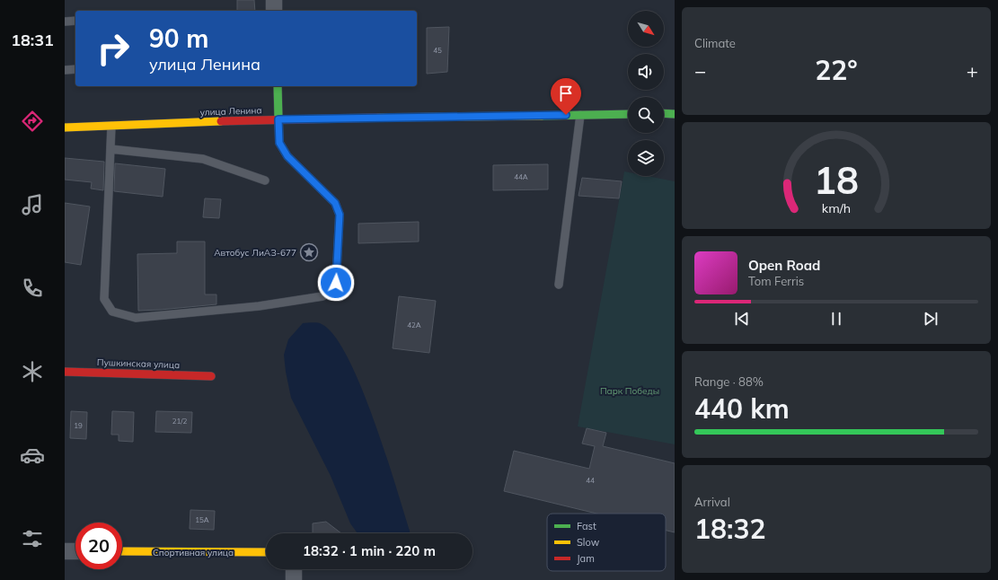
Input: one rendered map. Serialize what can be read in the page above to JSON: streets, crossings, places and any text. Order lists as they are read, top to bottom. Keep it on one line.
{"streets":{"main road":["улица Ленина","Пушкинская улица","Спортивная улица"]},"parks":["Парк Победы"],"places":{"place":["Автобус ЛиАЗ-677"]},"house_numbers":["45","44А","42А","21/2","19","44","15А"],"legend":["Fast","Slow","Jam"],"north":"bottom right","page":{"tabs":"18:31","tile":["Climate",["Range · 88%","440 km"],["Arrival","18:32"]],"turn":["90 m","улица Ленина"],"heat":["−","22°","+"],"song":["Open Road","Tom Ferris"],"limit":"20","trip":"18:32 · 1 min · 220 m","gauge":["18","km/h"]}}
